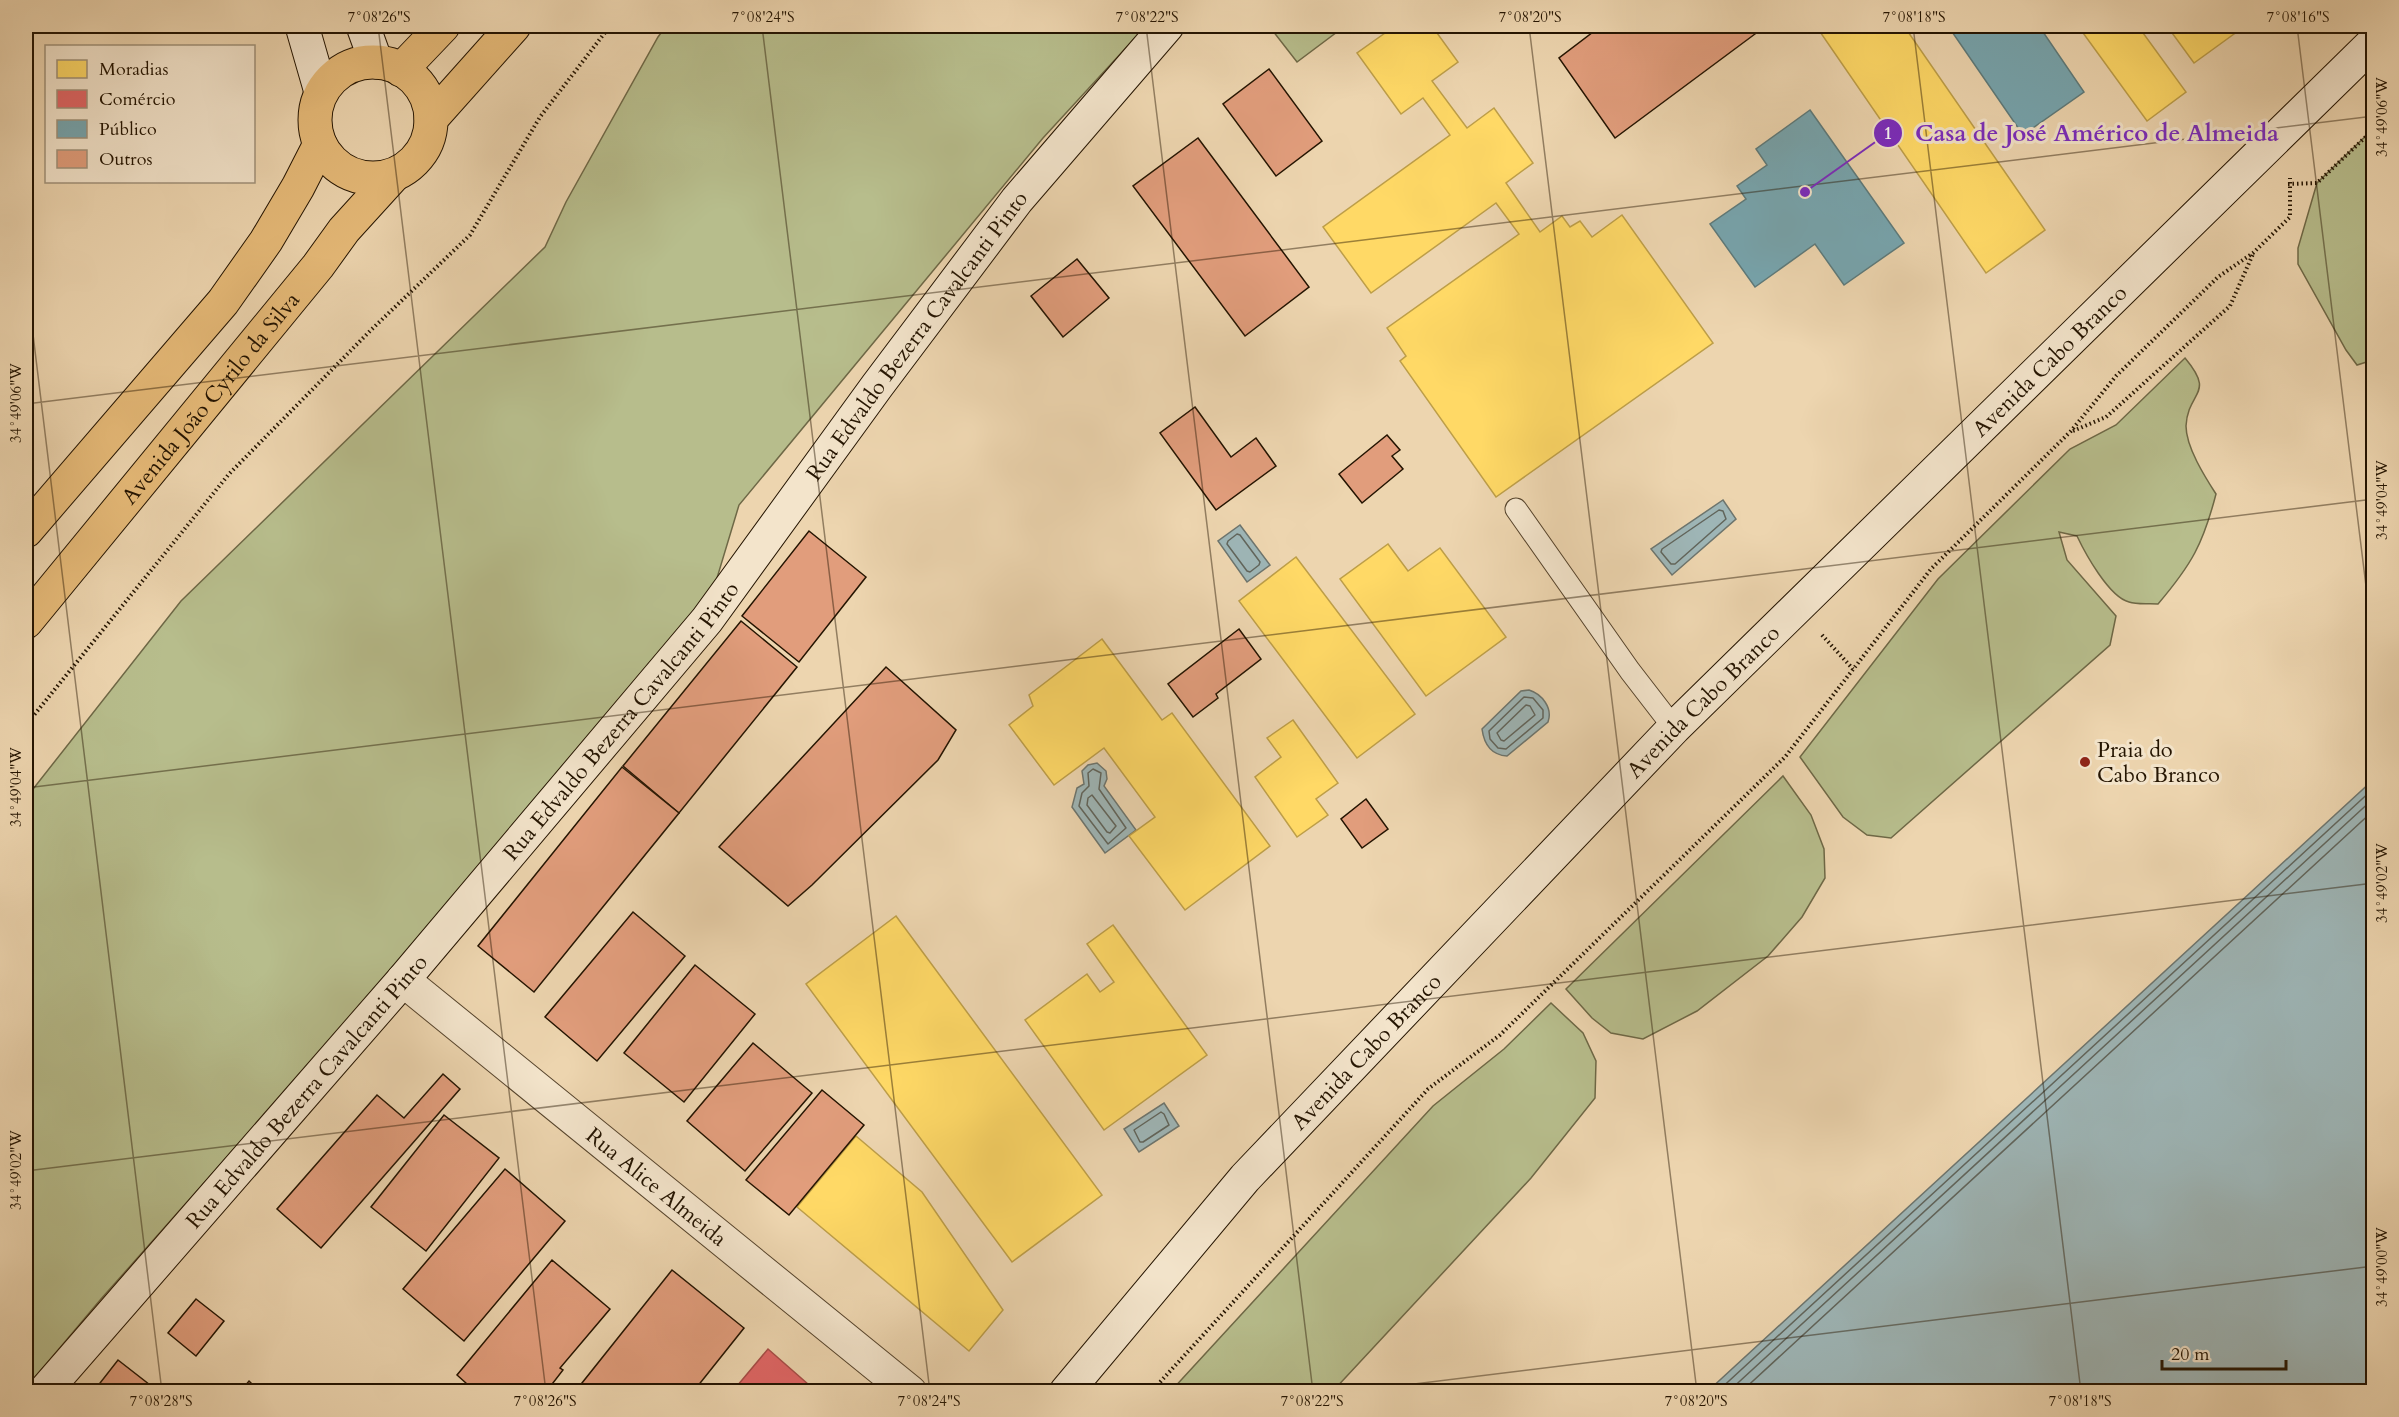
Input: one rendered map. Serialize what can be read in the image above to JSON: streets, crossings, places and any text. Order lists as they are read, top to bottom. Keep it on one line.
{"streets":{"main road":["Rua Edvaldo Bezerra Cavalcanti Pinto","Avenida Cabo Branco","Avenida João Cyrilo da Silva","Rua Alice Almeida"]},"crossings":[["Rua Edvaldo Bezerra Cavalcanti Pinto","Rua Alice Almeida"]],"places":["Casa de José Américo de Almeida","Praia do Cabo Branco"],"legend":["Moradias","Comércio","Público","Outros"],"scale_bar":"20 m","coordinates":["7°08'26\"S","7°08'24\"S","7°08'22\"S","7°08'20\"S","7°08'18\"S","7°08'16\"S","34°49'06\"W","34°49'04\"W","34°49'02\"W","34°49'00\"W","7°08'28\"S"]}
